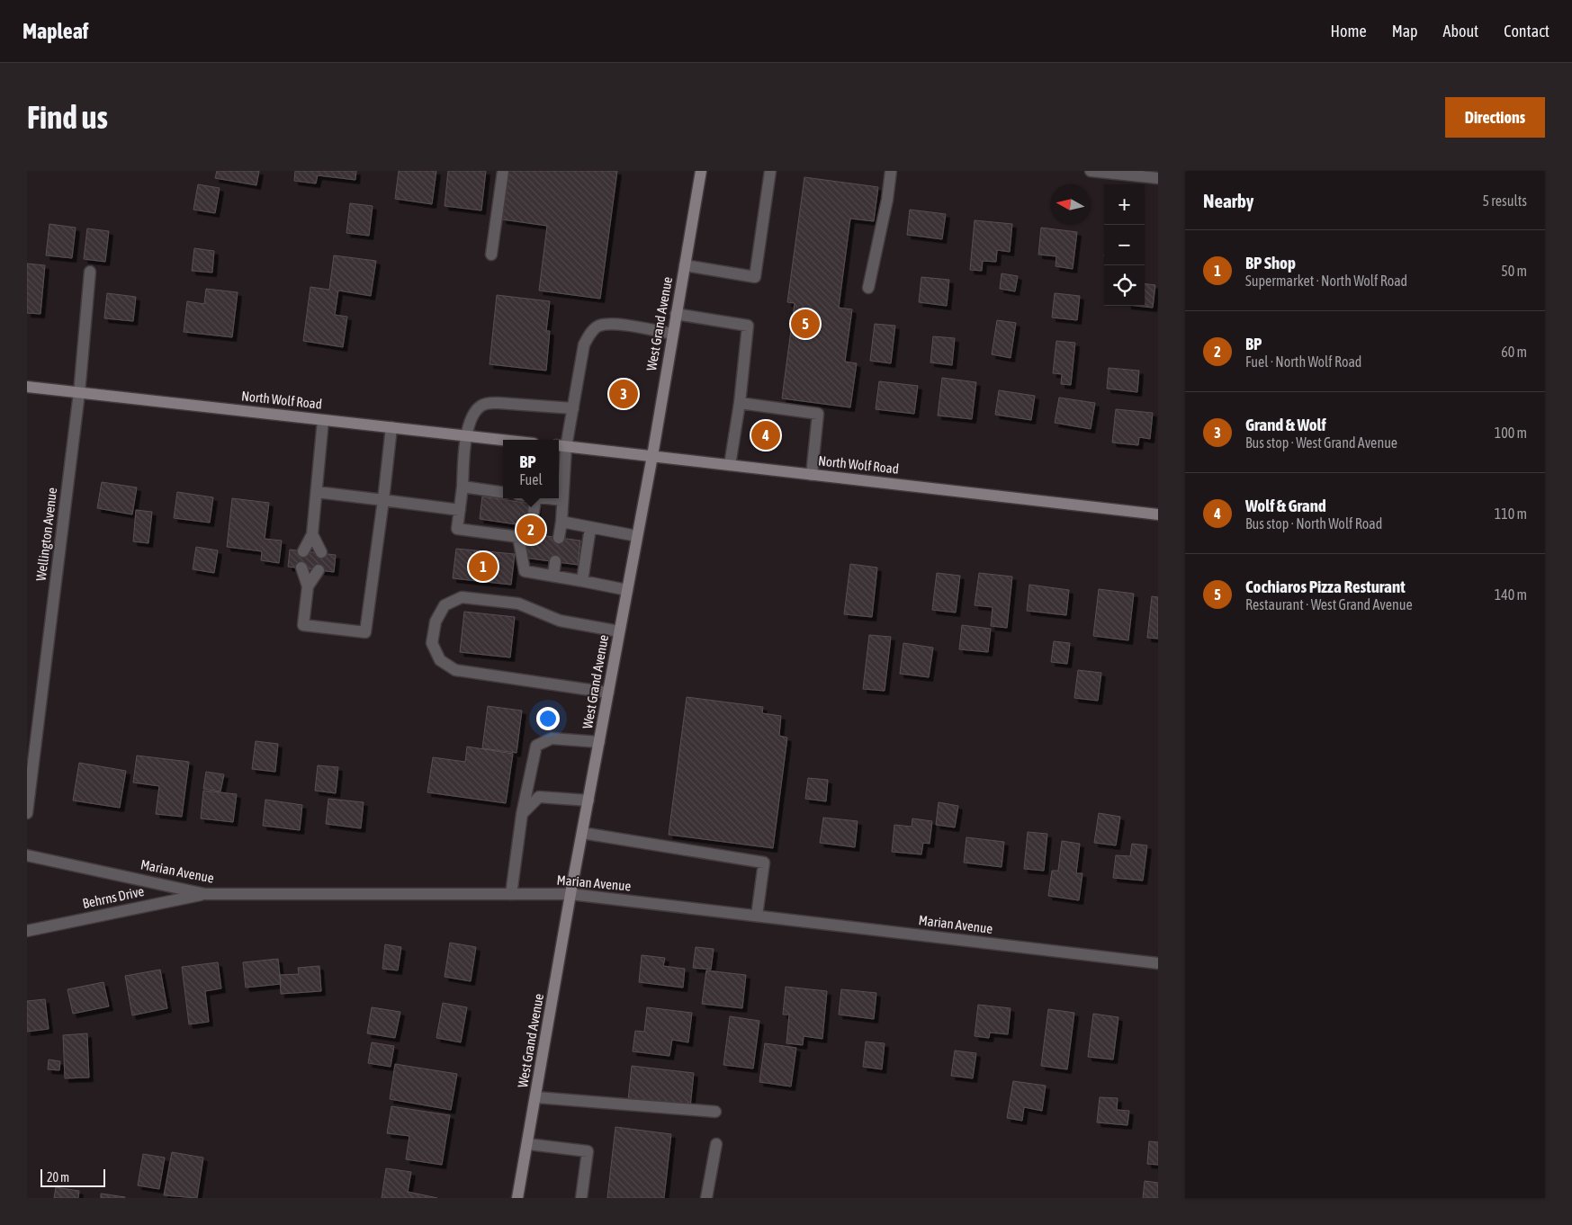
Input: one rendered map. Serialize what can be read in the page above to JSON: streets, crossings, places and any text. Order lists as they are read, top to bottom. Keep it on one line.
{"streets":{"main road":["West Grand Avenue","North Wolf Road"],"street":["Wellington Avenue","Marian Avenue","Behrns Drive"]},"crossings":[["West Grand Avenue","North Wolf Road"],["West Grand Avenue","Marian Avenue"],["North Wolf Road","Wellington Avenue"],["Marian Avenue","Behrns Drive"]],"scale_bar":"20 m","north":"left","page":{"header":"Mapleaf","nav":["Home","Map","About","Contact"],"buttons":"Directions","title":"Find us","heading":["Nearby","5 results"],"map_buttons":["+","−"],"list":[{"mark":"1","name":"BP Shop","note":"Supermarket · North Wolf Road","value":"50 m"},{"mark":"2","name":"BP","note":"Fuel · North Wolf Road","value":"60 m"},{"mark":"3","name":"Grand & Wolf","note":"Bus stop · West Grand Avenue","value":"100 m"},{"mark":"4","name":"Wolf & Grand","note":"Bus stop · North Wolf Road","value":"110 m"},{"mark":"5","name":"Cochiaros Pizza Resturant","note":"Restaurant · West Grand Avenue","value":"140 m"}],"pins":["5","3","4","2","1"],"popup":["BP","Fuel"],"scale":"20 m"}}
